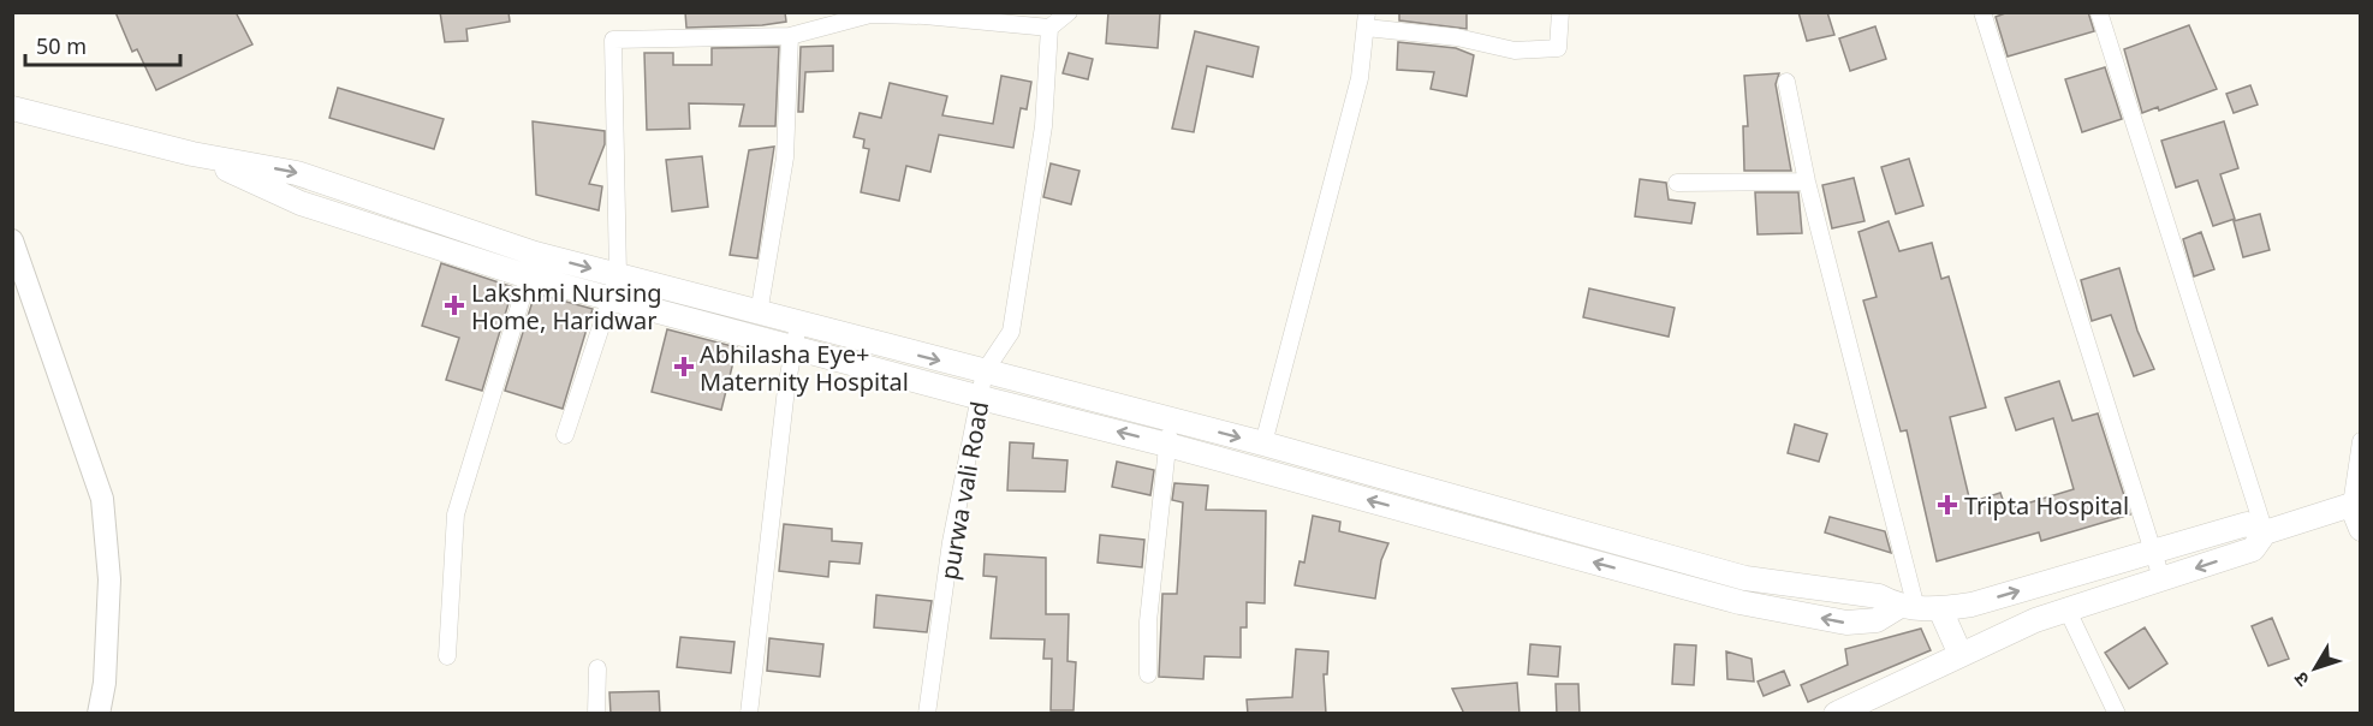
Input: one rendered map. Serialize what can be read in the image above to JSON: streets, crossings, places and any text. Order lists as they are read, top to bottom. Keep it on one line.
{"streets":{"street":["purwa vali Road"]},"places":{"health":["Lakshmi Nursing Home, Haridwar","Abhilasha Eye+ Maternity Hospital","Tripta Hospital"]},"scale_bar":"50 m","north":"bottom left"}
